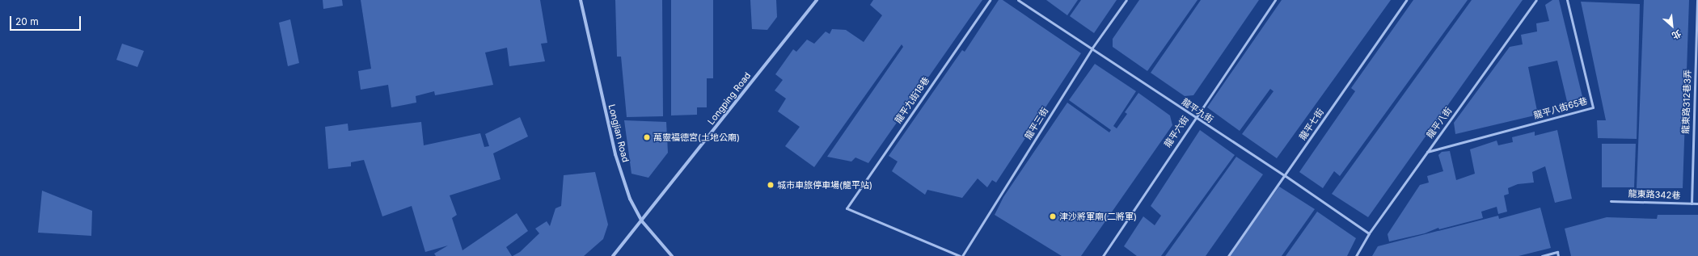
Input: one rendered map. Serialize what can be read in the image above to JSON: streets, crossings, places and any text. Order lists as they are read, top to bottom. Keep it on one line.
{"streets":{"street":["Longping Road","Longjian Road"],"lane":["龍平九街18巷","龍東路312巷3弄","龍平八街65巷","龍平九街","龍平八街","龍平三街","龍平七街","龍平六街","龍東路342巷"]},"crossings":[["Longping Road","Longjian Road"],["龍平九街18巷","龍平三街"],["龍東路312巷3弄","龍東路342巷"],["龍平八街65巷","龍平八街"],["龍平九街","龍平八街"],["龍平九街","龍平三街"],["龍平九街","龍平七街"],["龍平九街","龍平六街"]],"places":["萬靈福德宮(土地公廟)","城市車旅停車場(龍平站)","津沙將軍廟(二將軍)"],"scale_bar":"20 m","north":"bottom right"}
